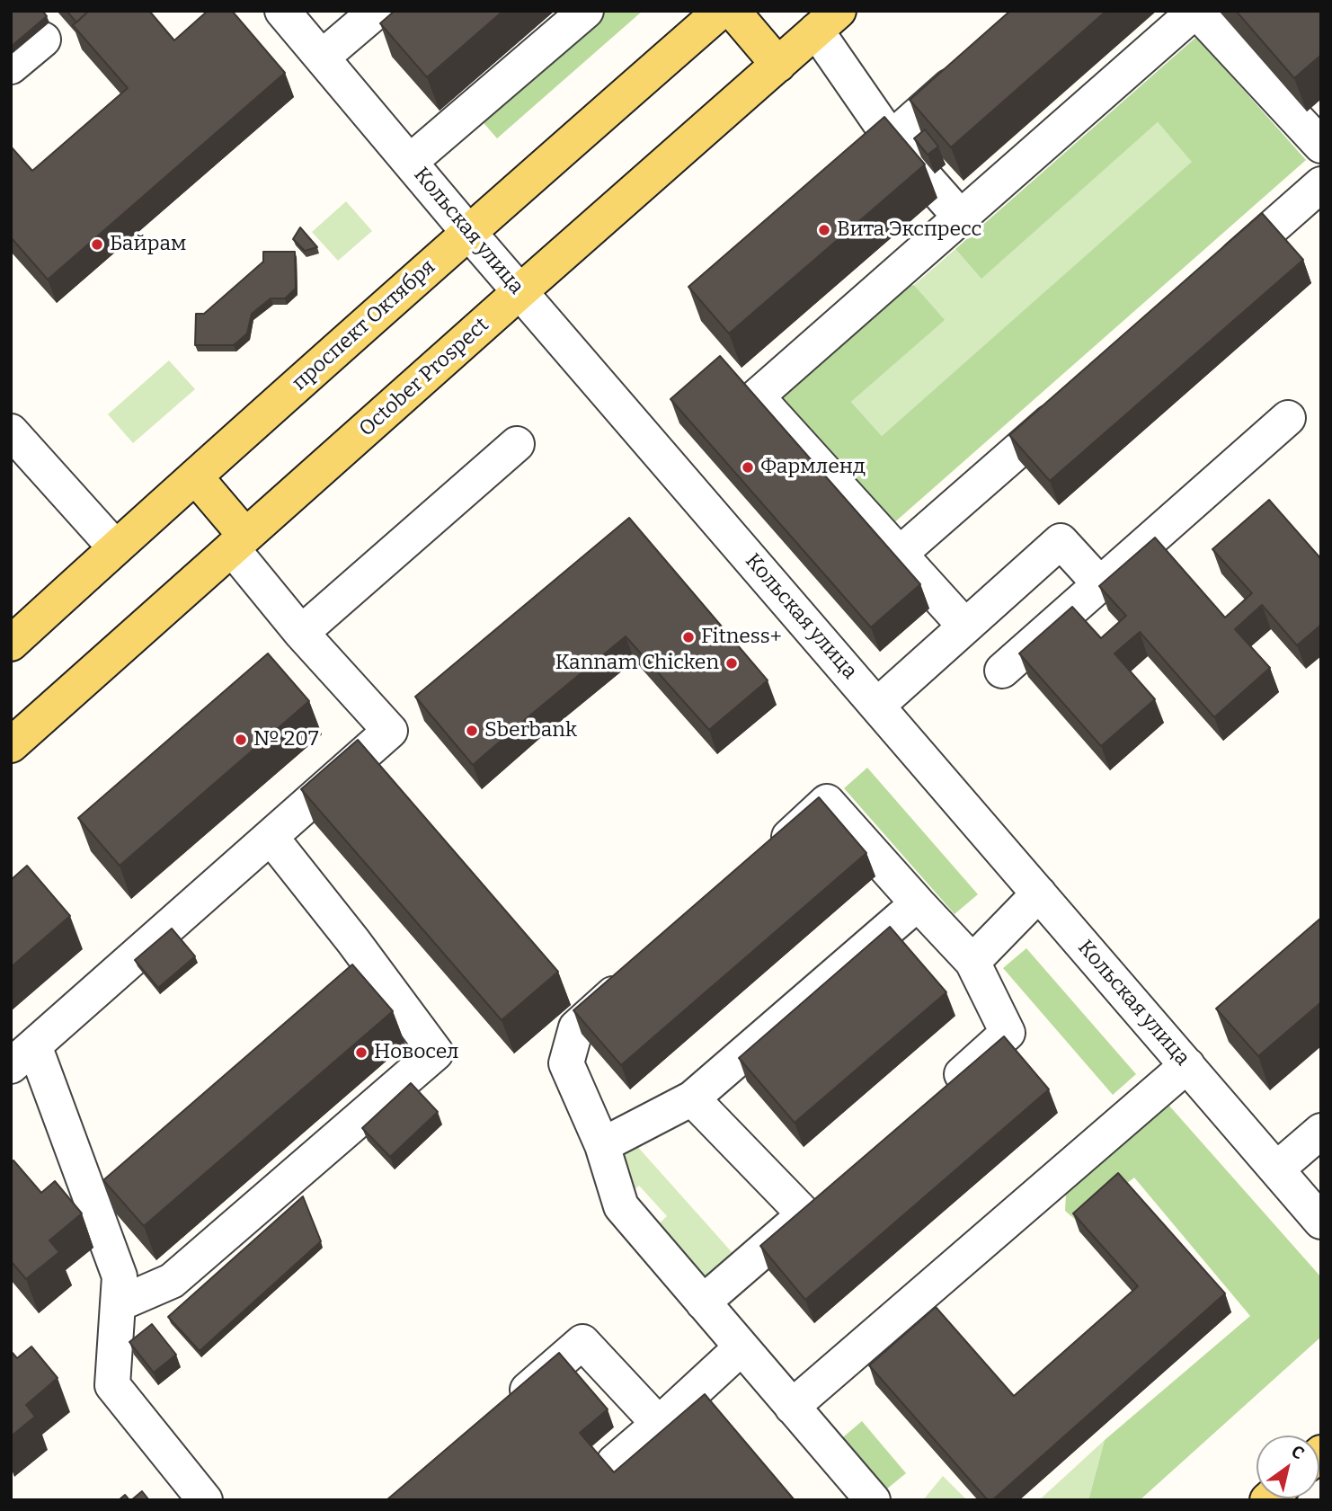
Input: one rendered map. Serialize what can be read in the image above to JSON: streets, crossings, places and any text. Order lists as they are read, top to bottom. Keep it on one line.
{"streets":{"main road":["проспект Октября","October Prospect"],"street":["Кольская улица"]},"crossings":[["Кольская улица","проспект Октября"],["Кольская улица","October Prospect"]],"places":["Вита Экспресс","Байрам","Фармленд","Fitness+","Kannam Chicken","Sberbank","№ 207","Новосел"],"north":"top right"}
